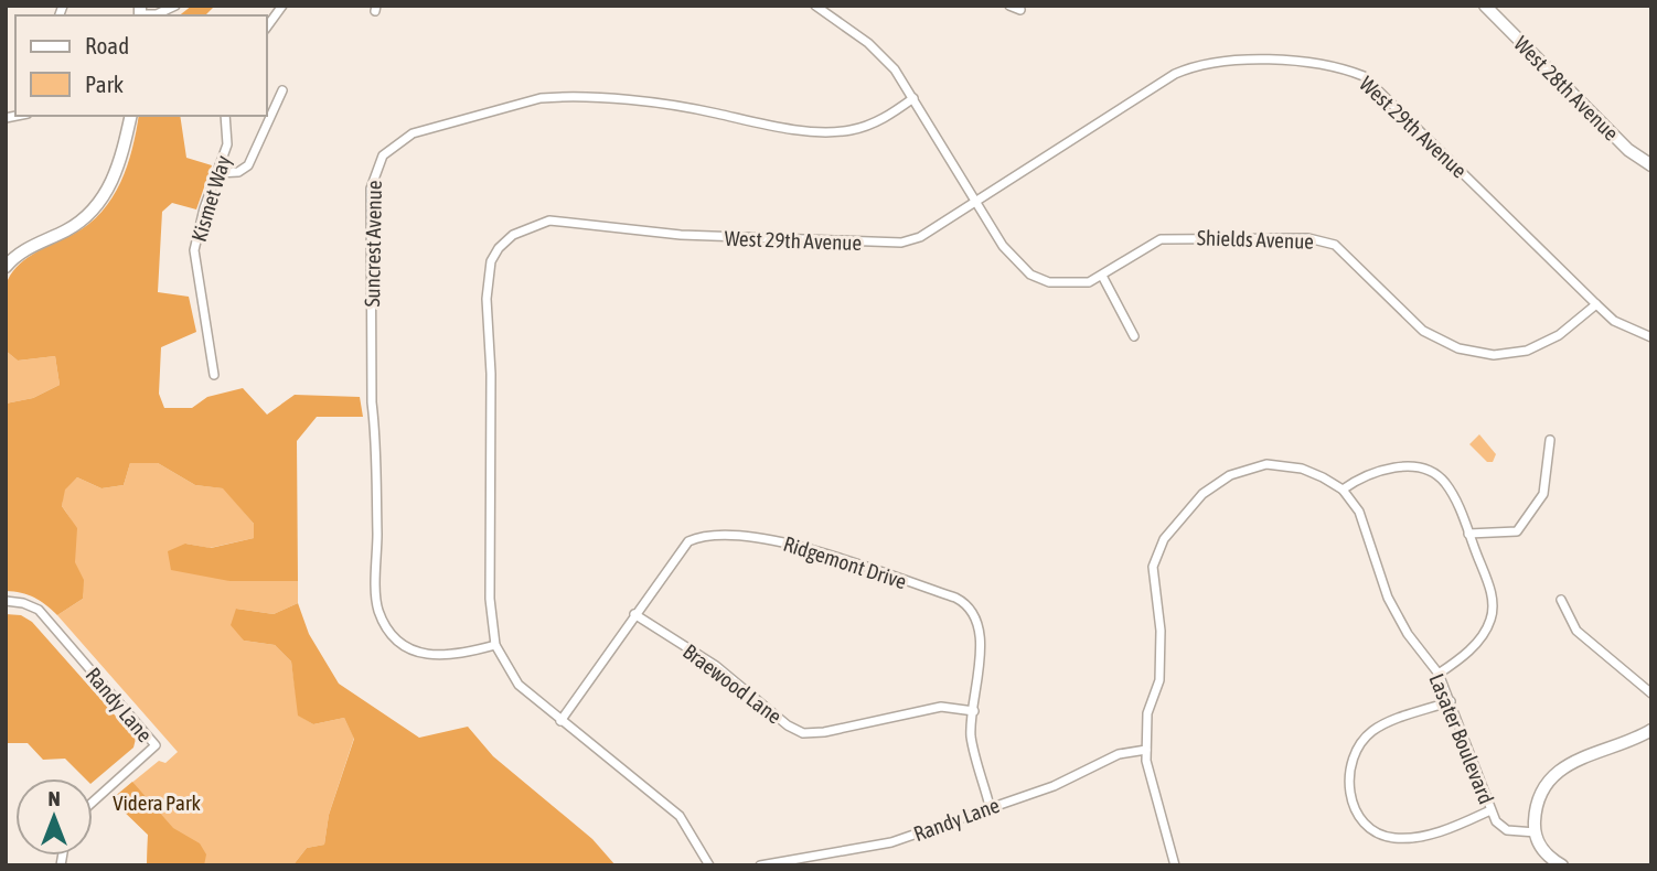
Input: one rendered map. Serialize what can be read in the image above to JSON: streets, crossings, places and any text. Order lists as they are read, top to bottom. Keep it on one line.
{"streets":{"street":["West 28th Avenue","West 29th Avenue","Kismet Way","Shields Avenue","Suncrest Avenue","Ridgemont Drive","Braewood Lane","Randy Lane","Lasater Boulevard"]},"crossings":[["West 29th Avenue","Shields Avenue"],["West 29th Avenue","Suncrest Avenue"],["West 29th Avenue","Ridgemont Drive"],["Shields Avenue","Suncrest Avenue"],["Ridgemont Drive","Braewood Lane"],["Ridgemont Drive","Randy Lane"]],"parks":["Videra Park"],"legend":["Road","Park"],"north":"top"}
